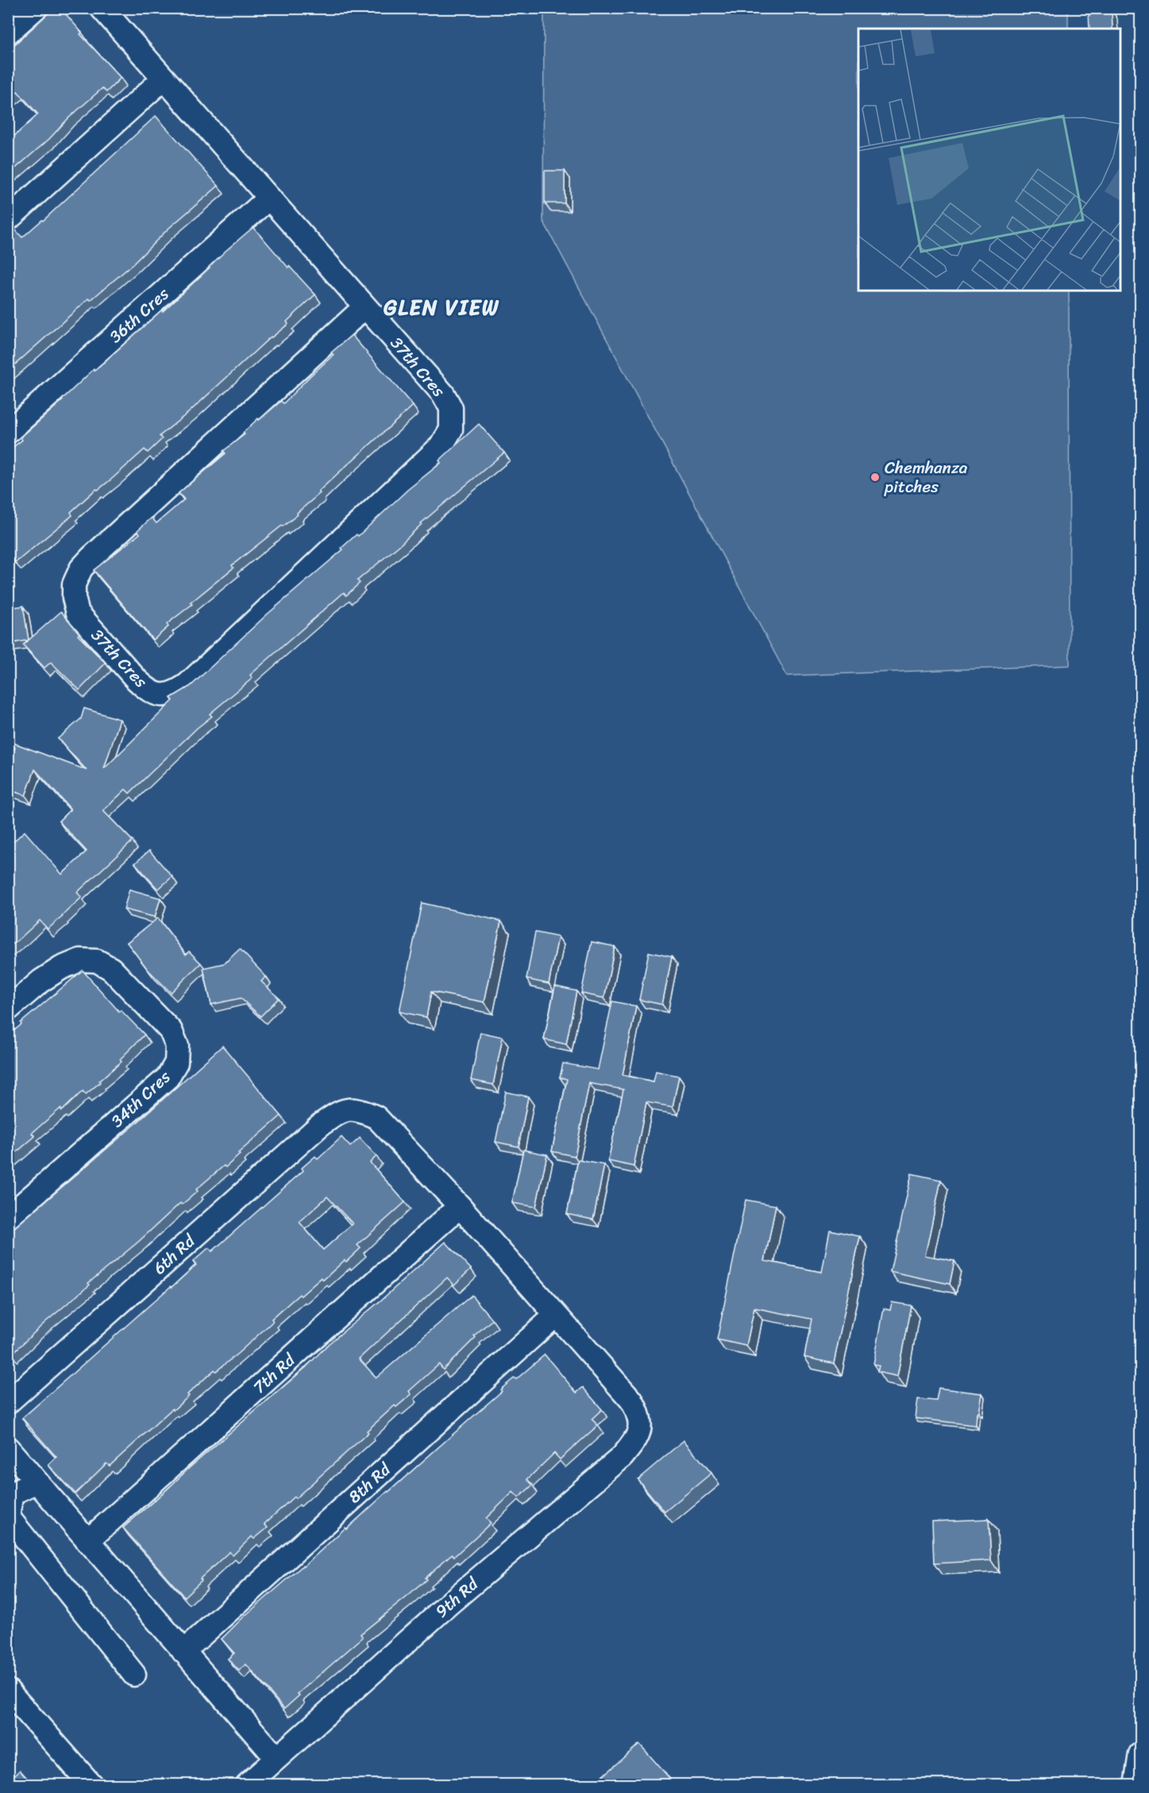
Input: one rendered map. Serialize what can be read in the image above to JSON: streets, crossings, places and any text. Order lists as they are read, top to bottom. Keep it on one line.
{"streets":{"street":["36th Cres","37th Cres","34th Cres","6th Rd","7th Rd","8th Rd","9th Rd"]},"crossings":[["36th Cres","37th Cres"],["6th Rd","7th Rd"],["8th Rd","9th Rd"]],"districts":["GLEN VIEW"],"places":["Chemhanza pitches"]}
